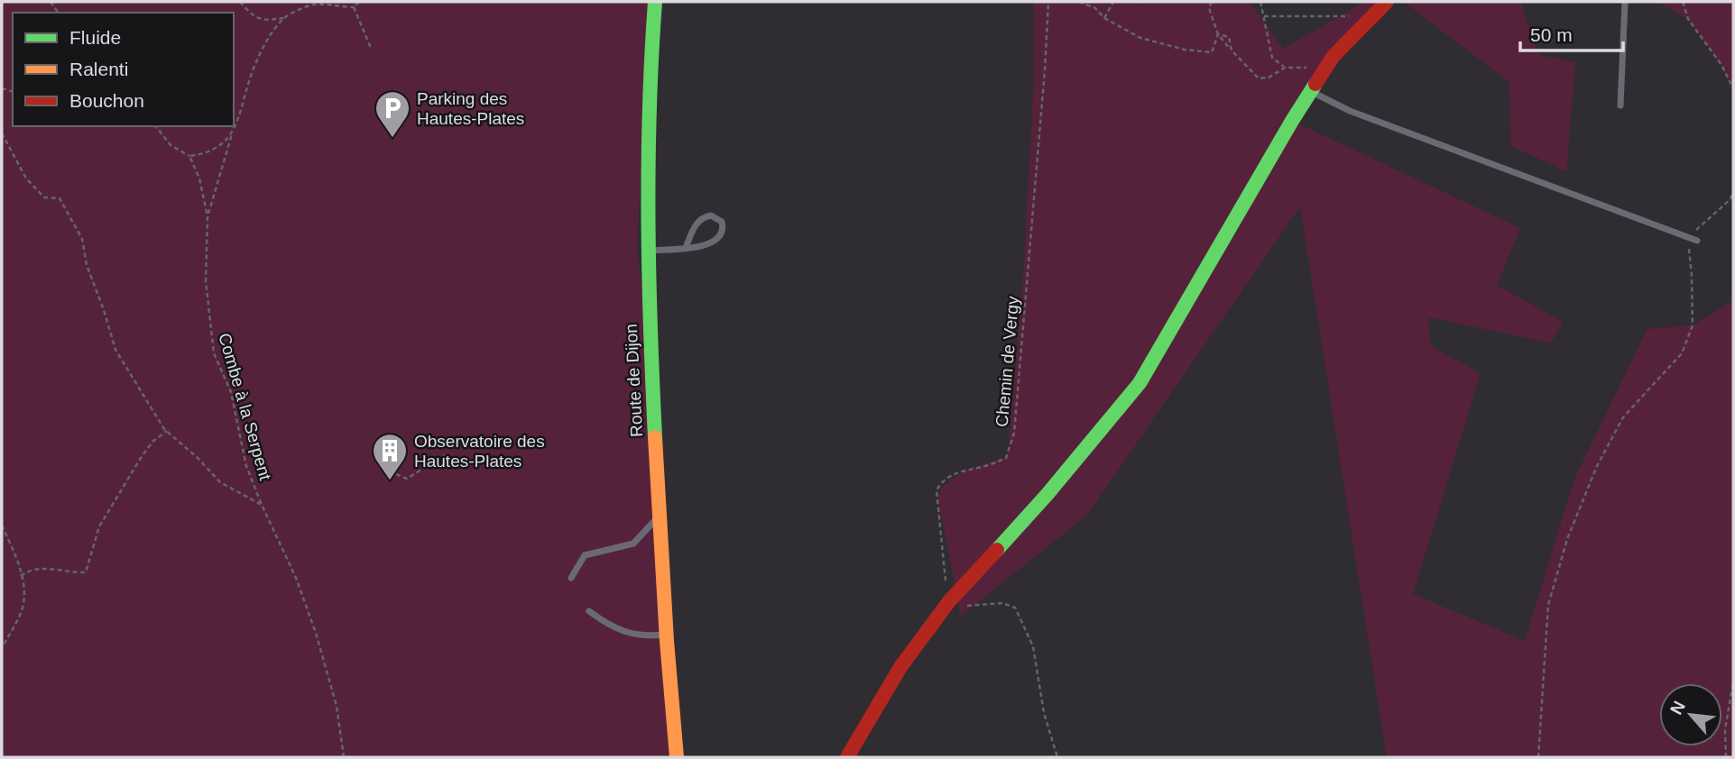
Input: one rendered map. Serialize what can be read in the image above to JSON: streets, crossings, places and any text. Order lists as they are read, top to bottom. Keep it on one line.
{"streets":{"street":["Route de Dijon"],"path":["Chemin de Vergy","Combe à la Serpent"]},"places":{"parking":["Parking des Hautes-Plates"],"building":["Observatoire des Hautes-Plates"]},"legend":["Fluide","Ralenti","Bouchon"],"scale_bar":"50 m","north":"top left"}
